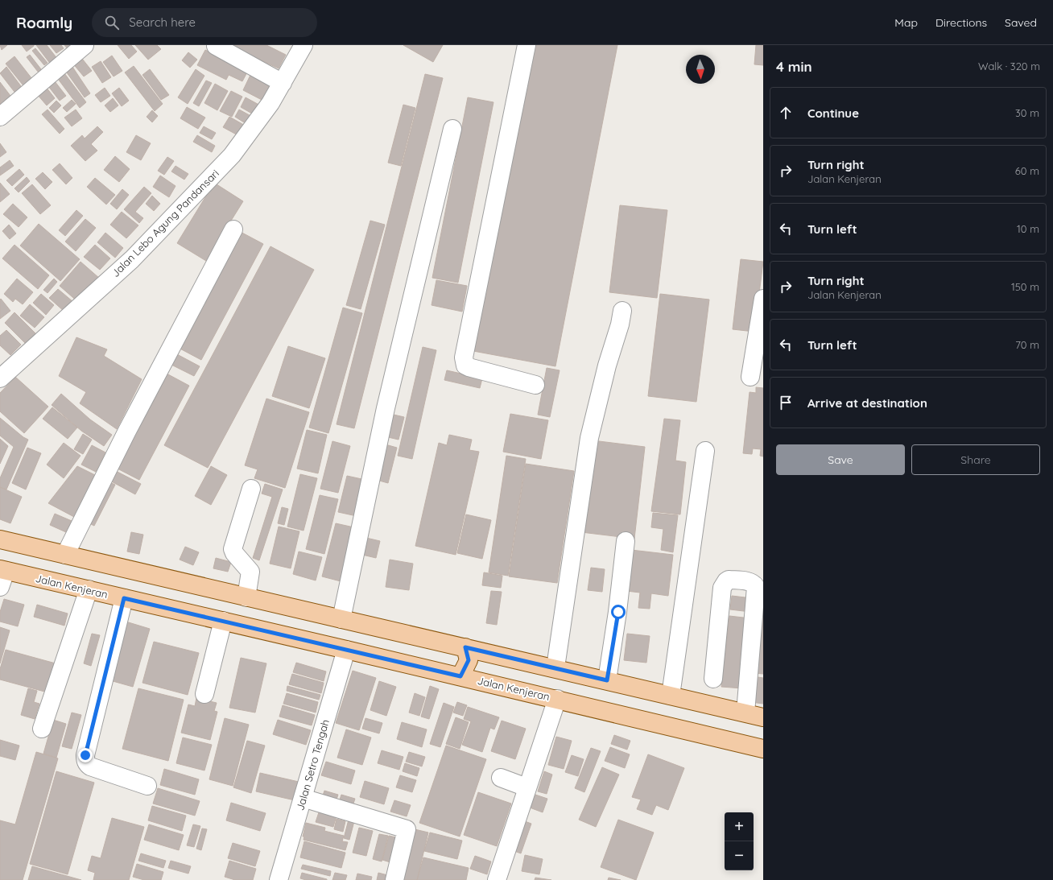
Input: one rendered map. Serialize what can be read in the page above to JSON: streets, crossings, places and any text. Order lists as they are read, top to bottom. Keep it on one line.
{"streets":{"main road":["Jalan Kenjeran"],"street":["Jalan Lebo Agung Pandansari","Jalan Setro Tengah"]},"crossings":[["Jalan Kenjeran","Jalan Setro Tengah"]],"north":"bottom","page":{"header":"Roamly","search":"Search here","nav":["Map","Directions","Saved"],"heading":["4 min","Walk · 320 m"],"list":[["Continue","30 m"],["Turn right","Jalan Kenjeran","60 m"],["Turn left","10 m"],["Turn right","Jalan Kenjeran","150 m"],["Turn left","70 m"],"Arrive at destination"],"buttons":["Save","Share"],"map_buttons":["+","−"]}}
